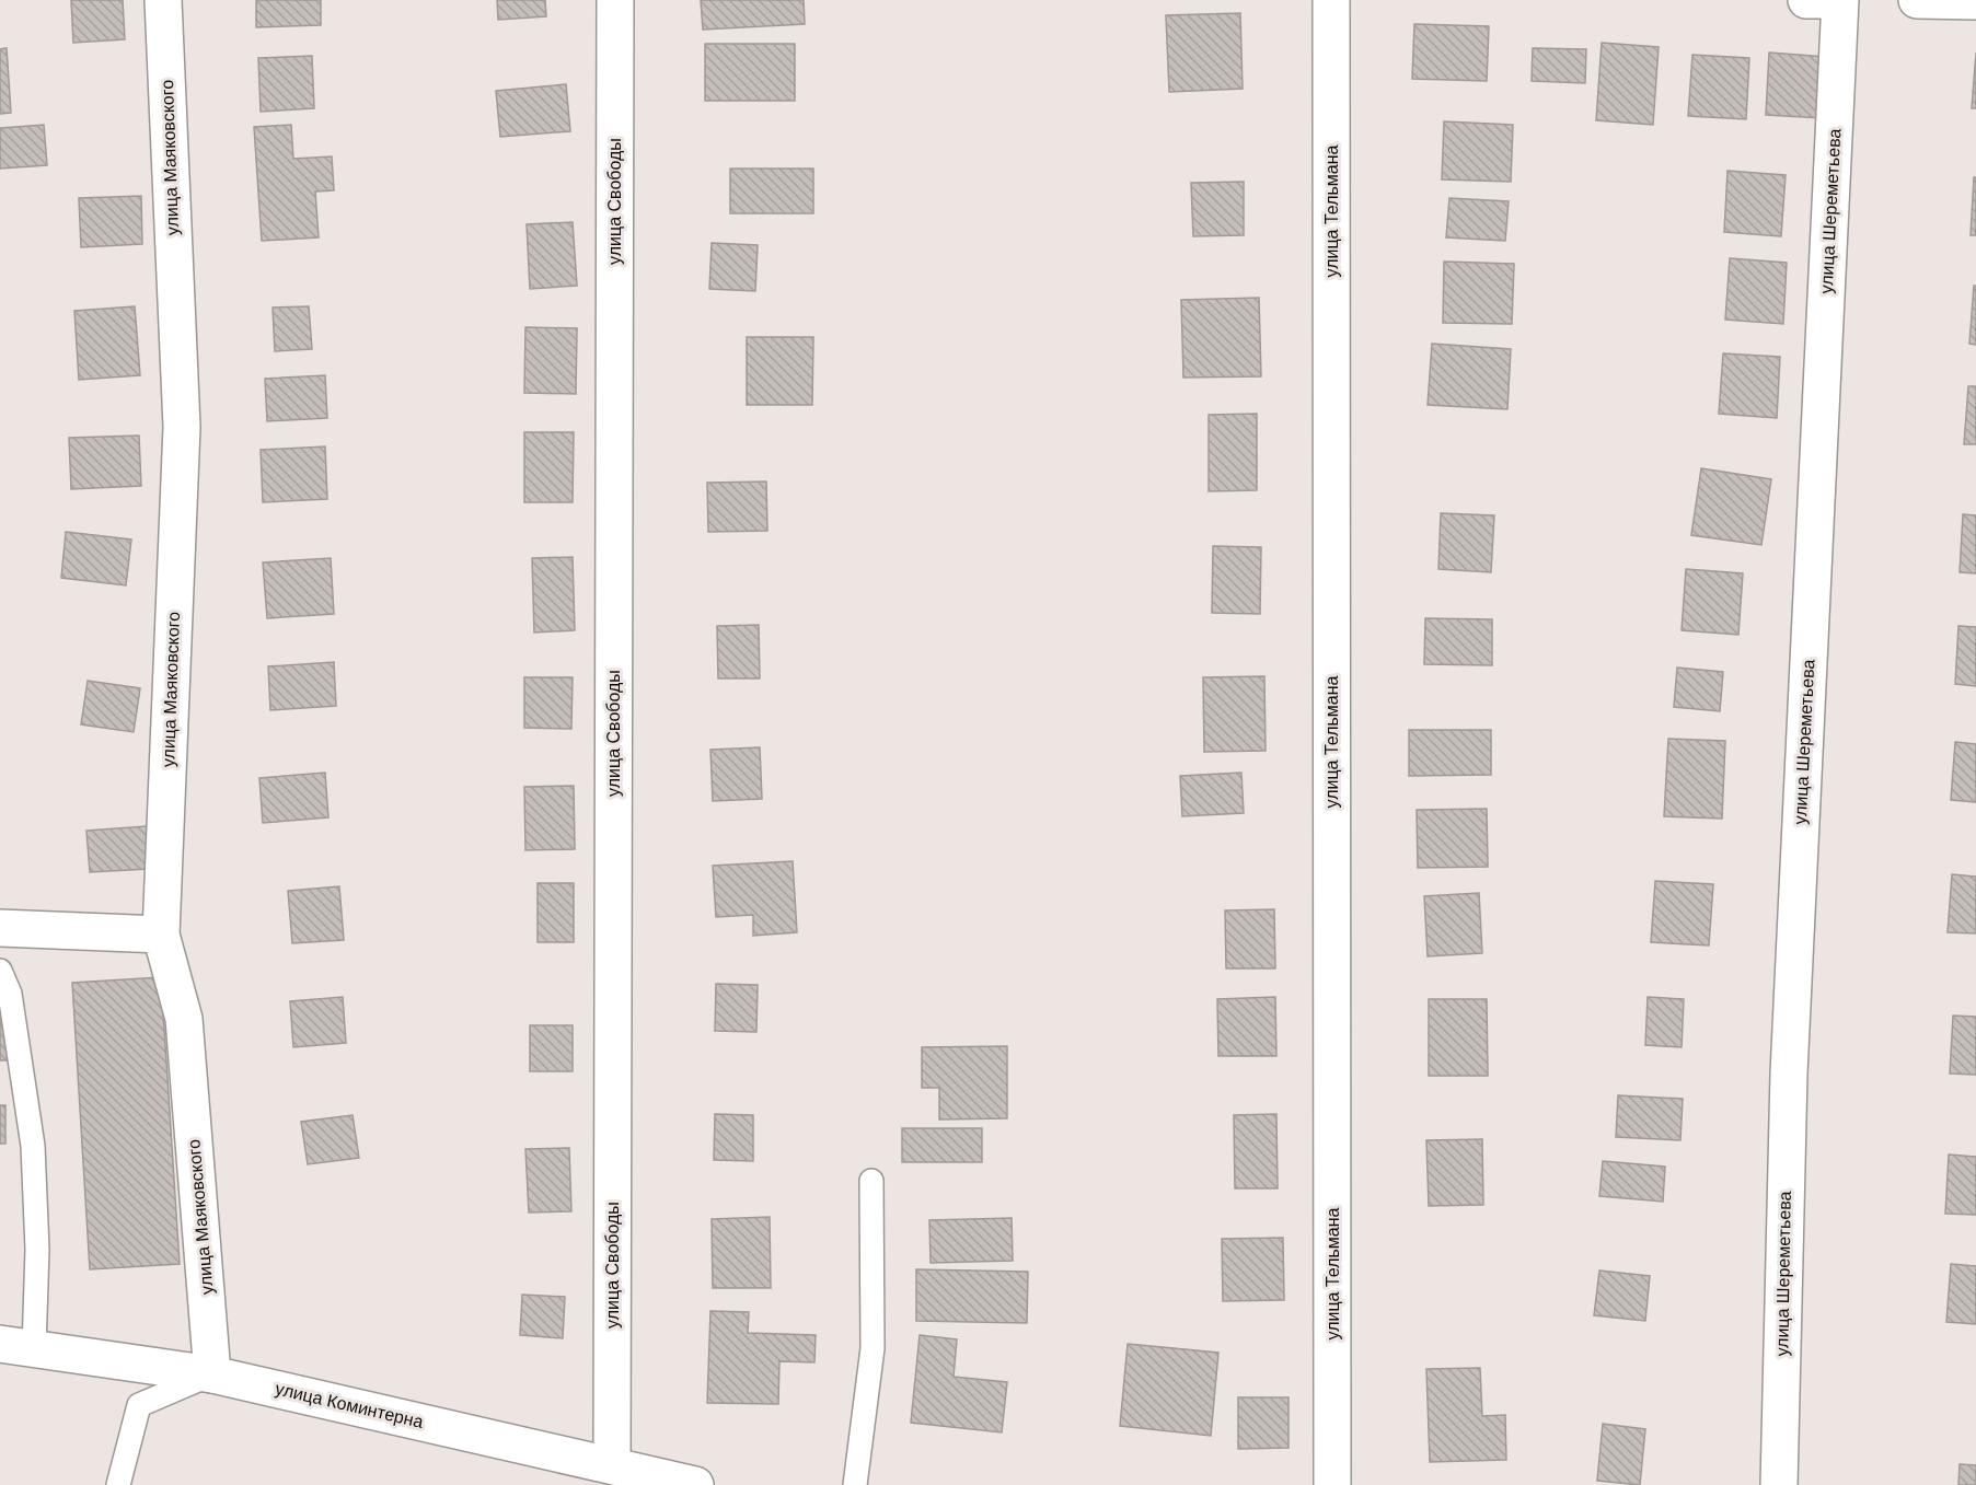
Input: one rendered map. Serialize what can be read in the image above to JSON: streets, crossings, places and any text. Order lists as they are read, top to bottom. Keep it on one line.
{"streets":{"street":["улица Маяковского","улица Свободы","улица Тельмана","улица Шереметьева","улица Коминтерна"]},"crossings":[["улица Маяковского","улица Коминтерна"],["улица Свободы","улица Коминтерна"]]}
